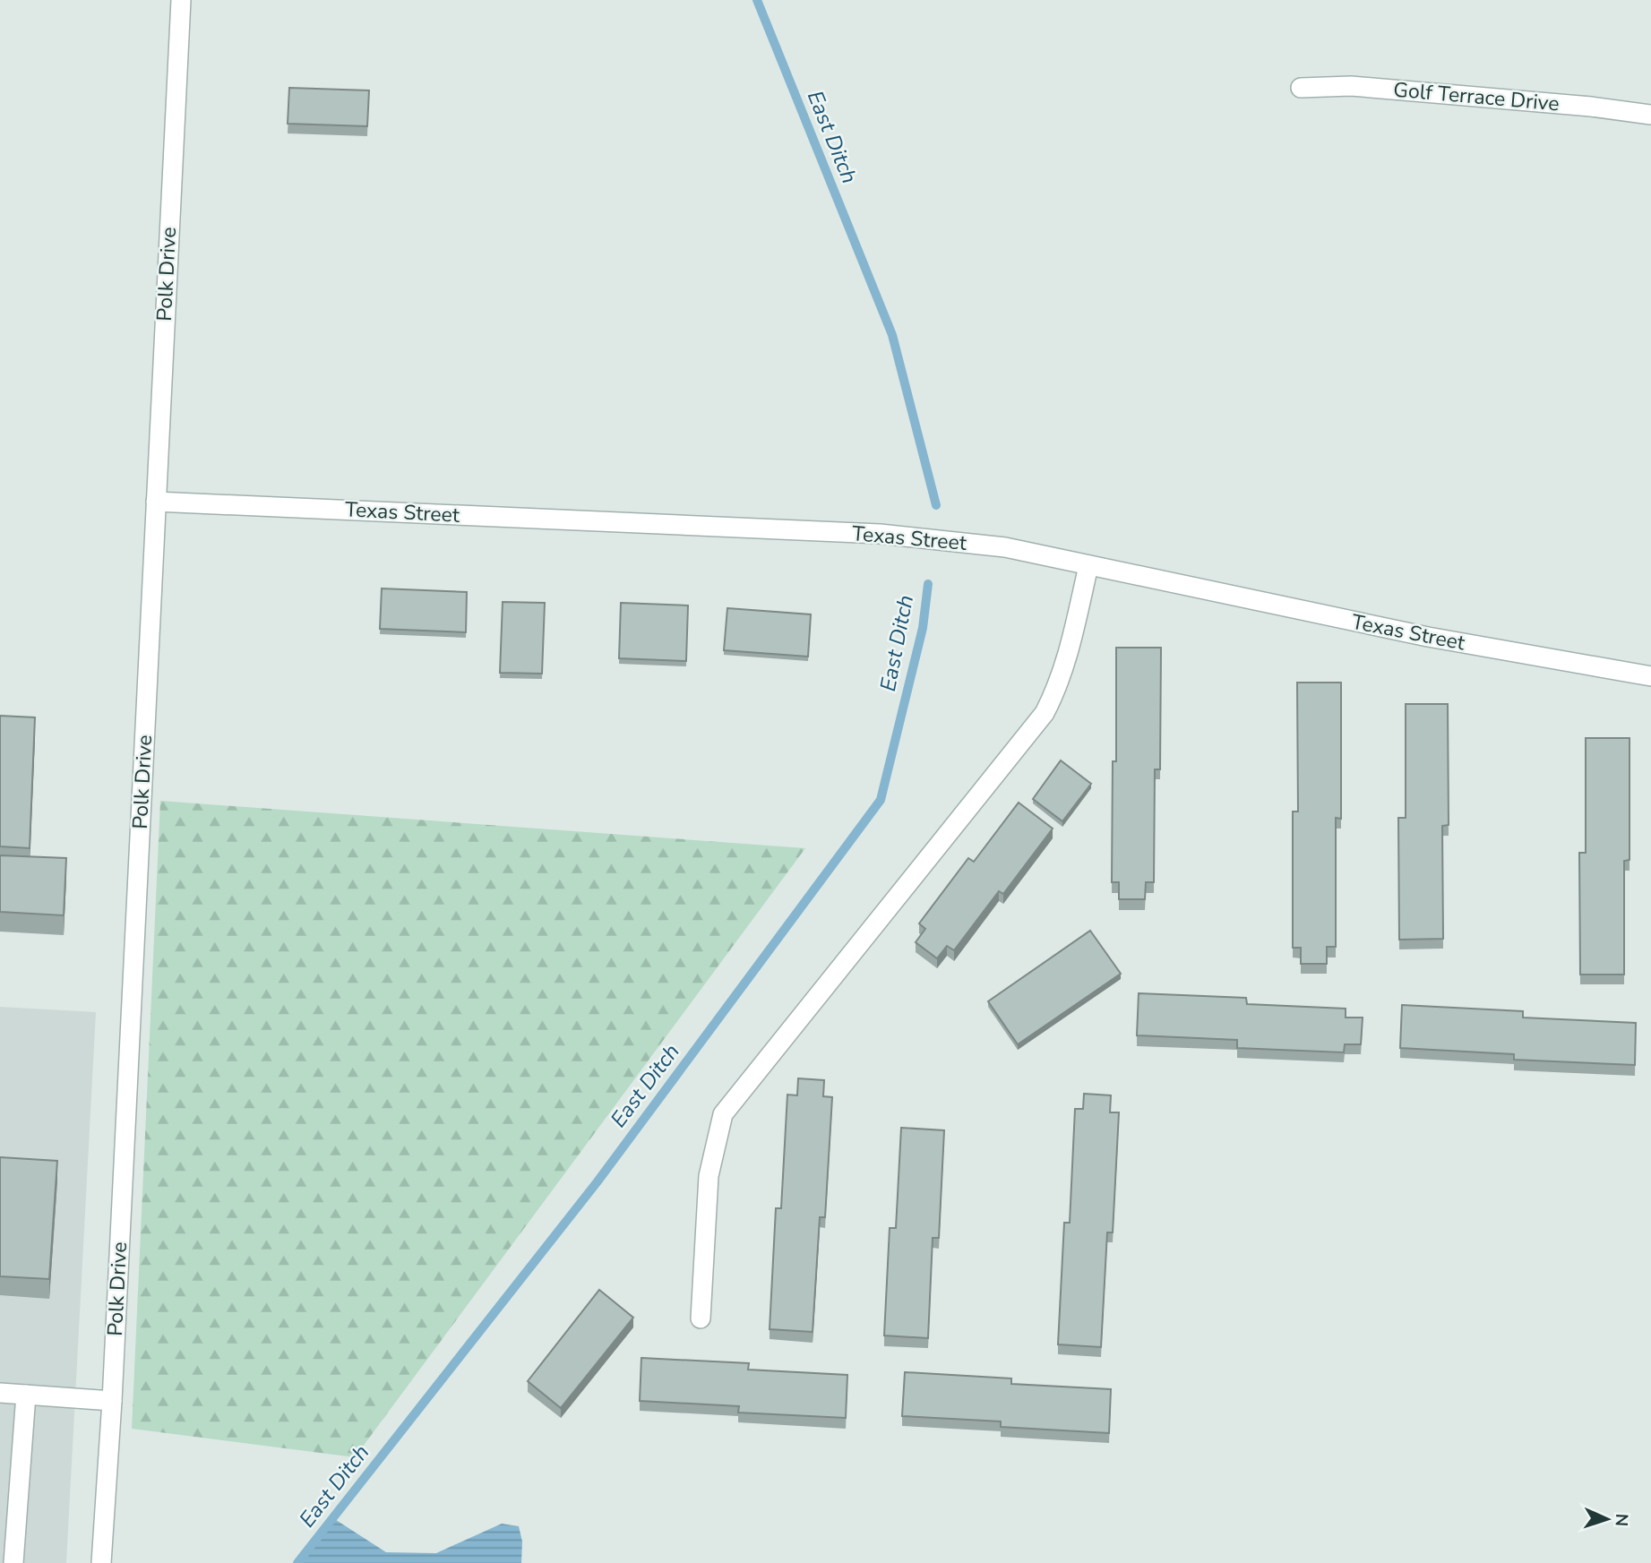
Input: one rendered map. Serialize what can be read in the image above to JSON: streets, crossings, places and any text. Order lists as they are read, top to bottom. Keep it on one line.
{"streets":{"street":["Golf Terrace Drive","Polk Drive","Texas Street"]},"crossings":[["Polk Drive","Texas Street"]],"water":["East Ditch"],"north":"right"}
